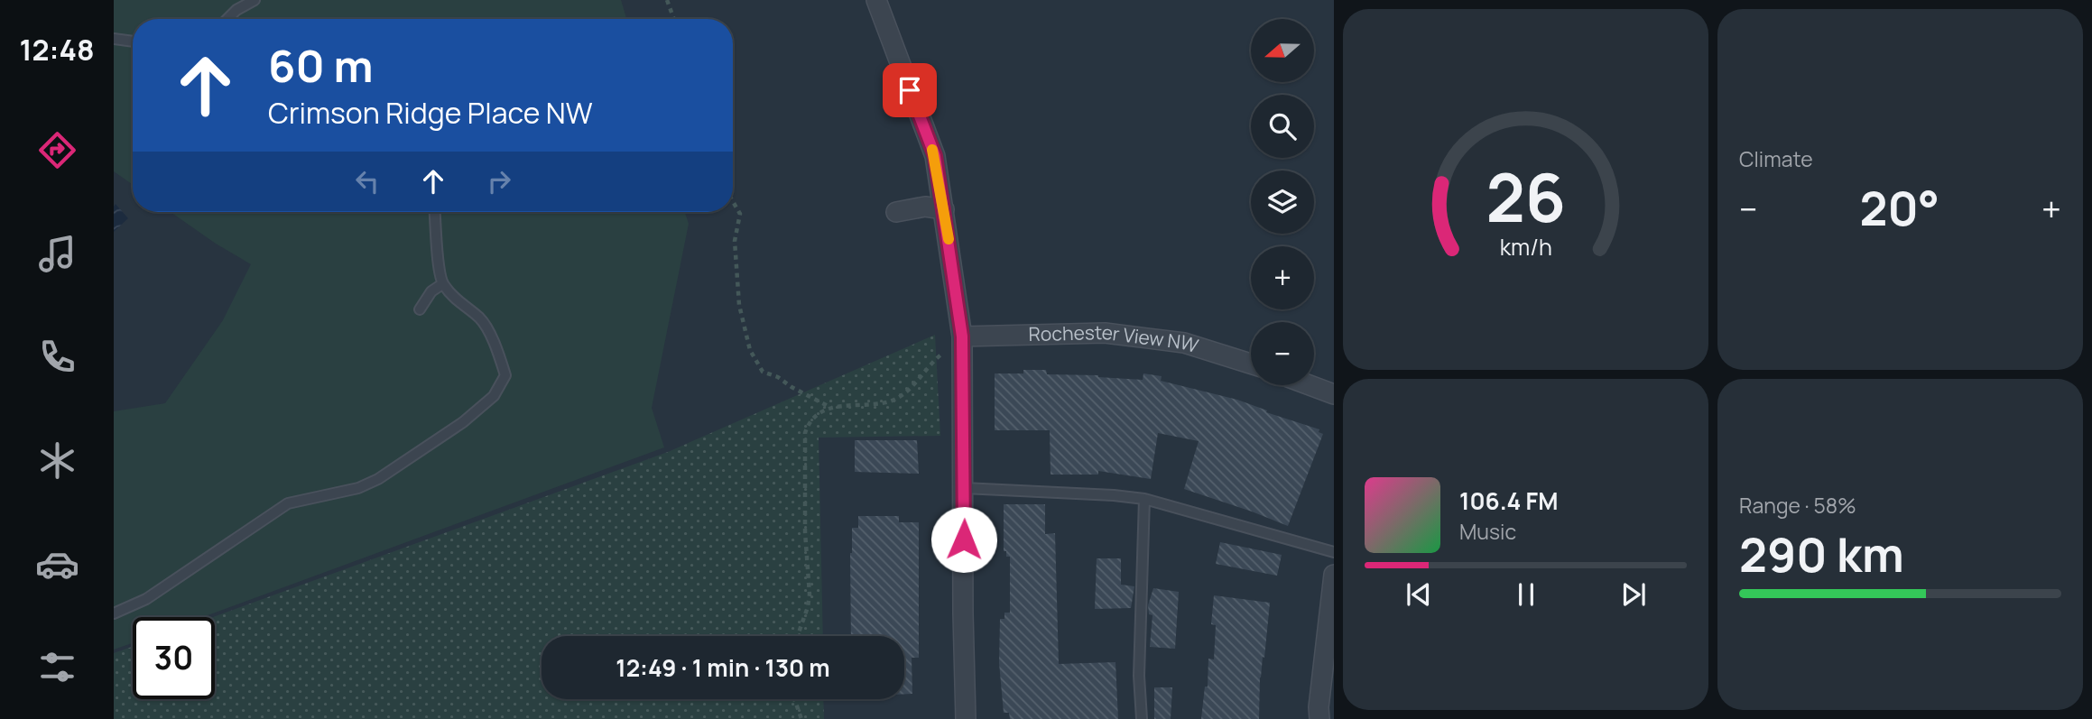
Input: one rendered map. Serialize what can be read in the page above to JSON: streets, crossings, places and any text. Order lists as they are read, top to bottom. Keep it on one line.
{"streets":{"street":["Rochester View NW"]},"north":"left","page":{"tabs":"12:48","tile":["Climate",["Range · 58%","290 km"]],"map_buttons":["+","−"],"turn":["60 m","Crimson Ridge Place NW"],"heat":["−","20°","+"],"song":["106.4 FM","Music"],"limit":"30","trip":"12:49 · 1 min · 130 m","gauge":["26","km/h"]}}
